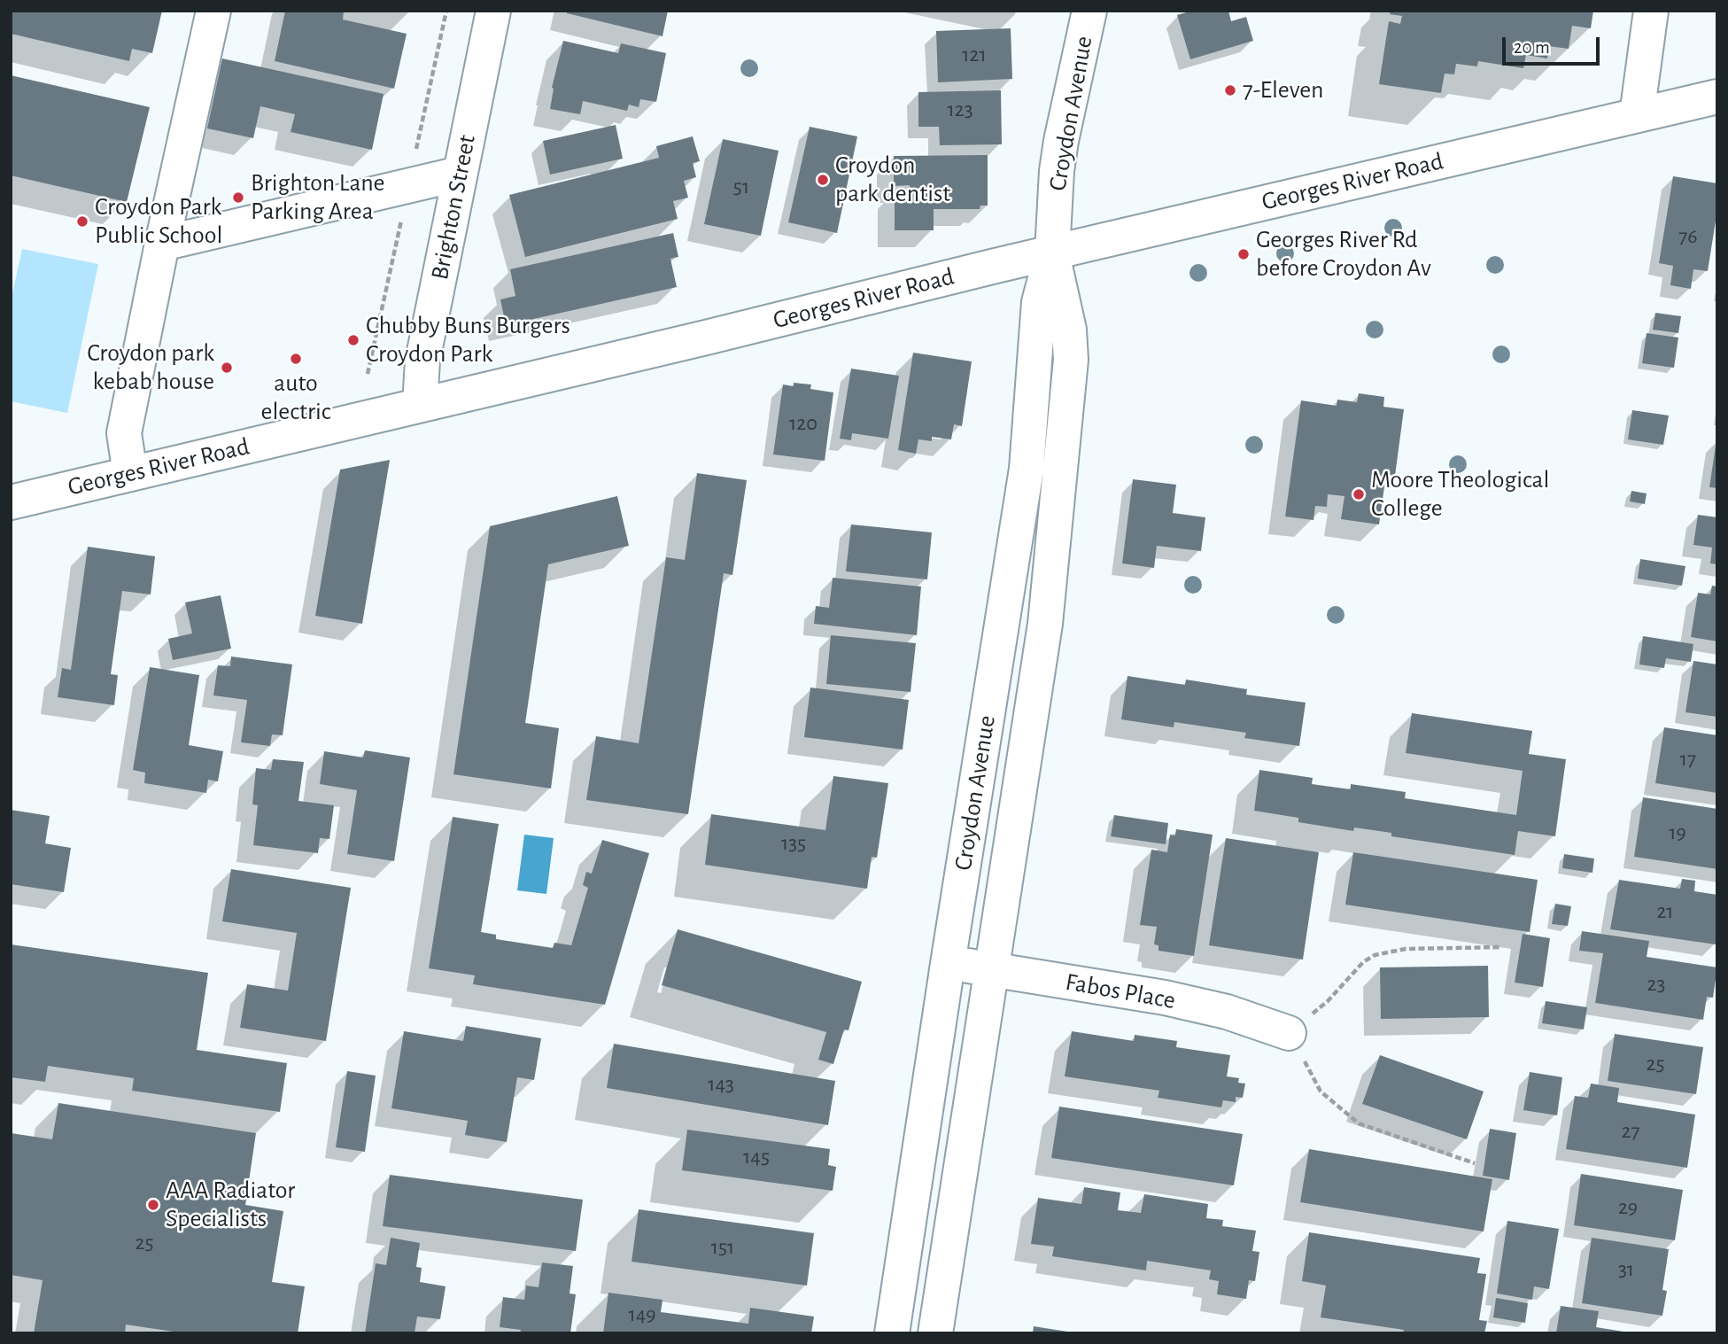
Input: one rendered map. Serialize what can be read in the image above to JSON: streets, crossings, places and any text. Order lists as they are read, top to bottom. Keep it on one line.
{"streets":{"street":["Croydon Avenue","Georges River Road","Brighton Street","Fabos Place"]},"crossings":[["Croydon Avenue","Georges River Road"],["Croydon Avenue","Fabos Place"],["Georges River Road","Brighton Street"]],"places":["7-Eleven","Croydon park dentist","Brighton Lane Parking Area","Croydon Park Public School","Georges River Rd before Croydon Av","Chubby Buns Burgers Croydon Park","auto electric","Croydon park kebab house","Moore Theological College","AAA Radiator Specialists"],"house_numbers":["121","123","51","76","120","17","19","135","21","23","25","143","27","145","29","25","151","31","149"],"scale_bar":"20 m"}
